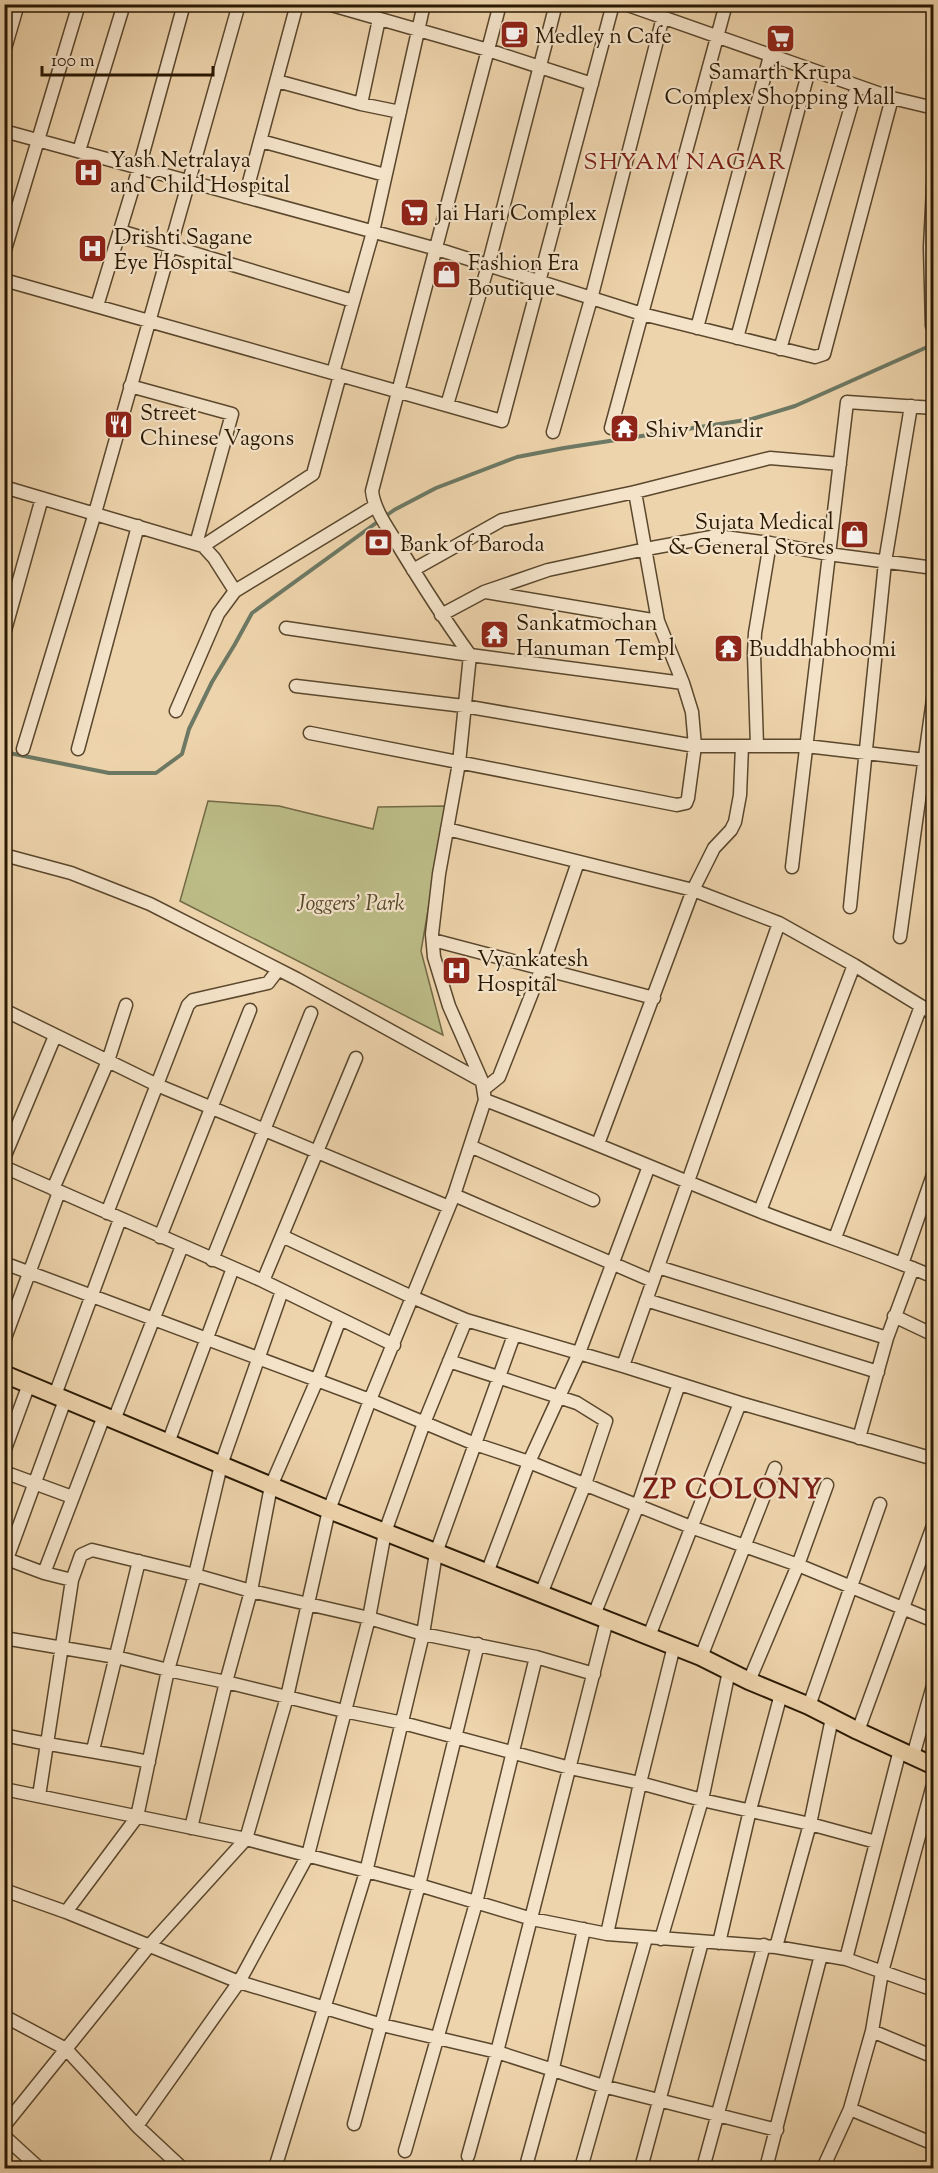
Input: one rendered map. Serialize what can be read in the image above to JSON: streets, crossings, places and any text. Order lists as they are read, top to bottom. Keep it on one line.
{"districts":["SHYAM NAGAR","ZP COLONY"],"parks":["Joggers' Park"],"places":{"cafe":["Medley n Cafe"],"supermarket":["Samarth Krupa Complex Shopping Mall","Jai Hari Complex"],"hospital":["Yash Netralaya and Child Hospital","Drishti Sagane Eye Hospital","Vyankatesh Hospital"],"shop":["Fashion Era Boutique","Sujata Medical & General Stores"],"restaurant":["Street Chinese Vagons"],"temple":["Shiv Mandir","Sankatmochan Hanuman Templ","Buddhabhoomi"],"bank":["Bank of Baroda"]},"scale_bar":"100 m"}
